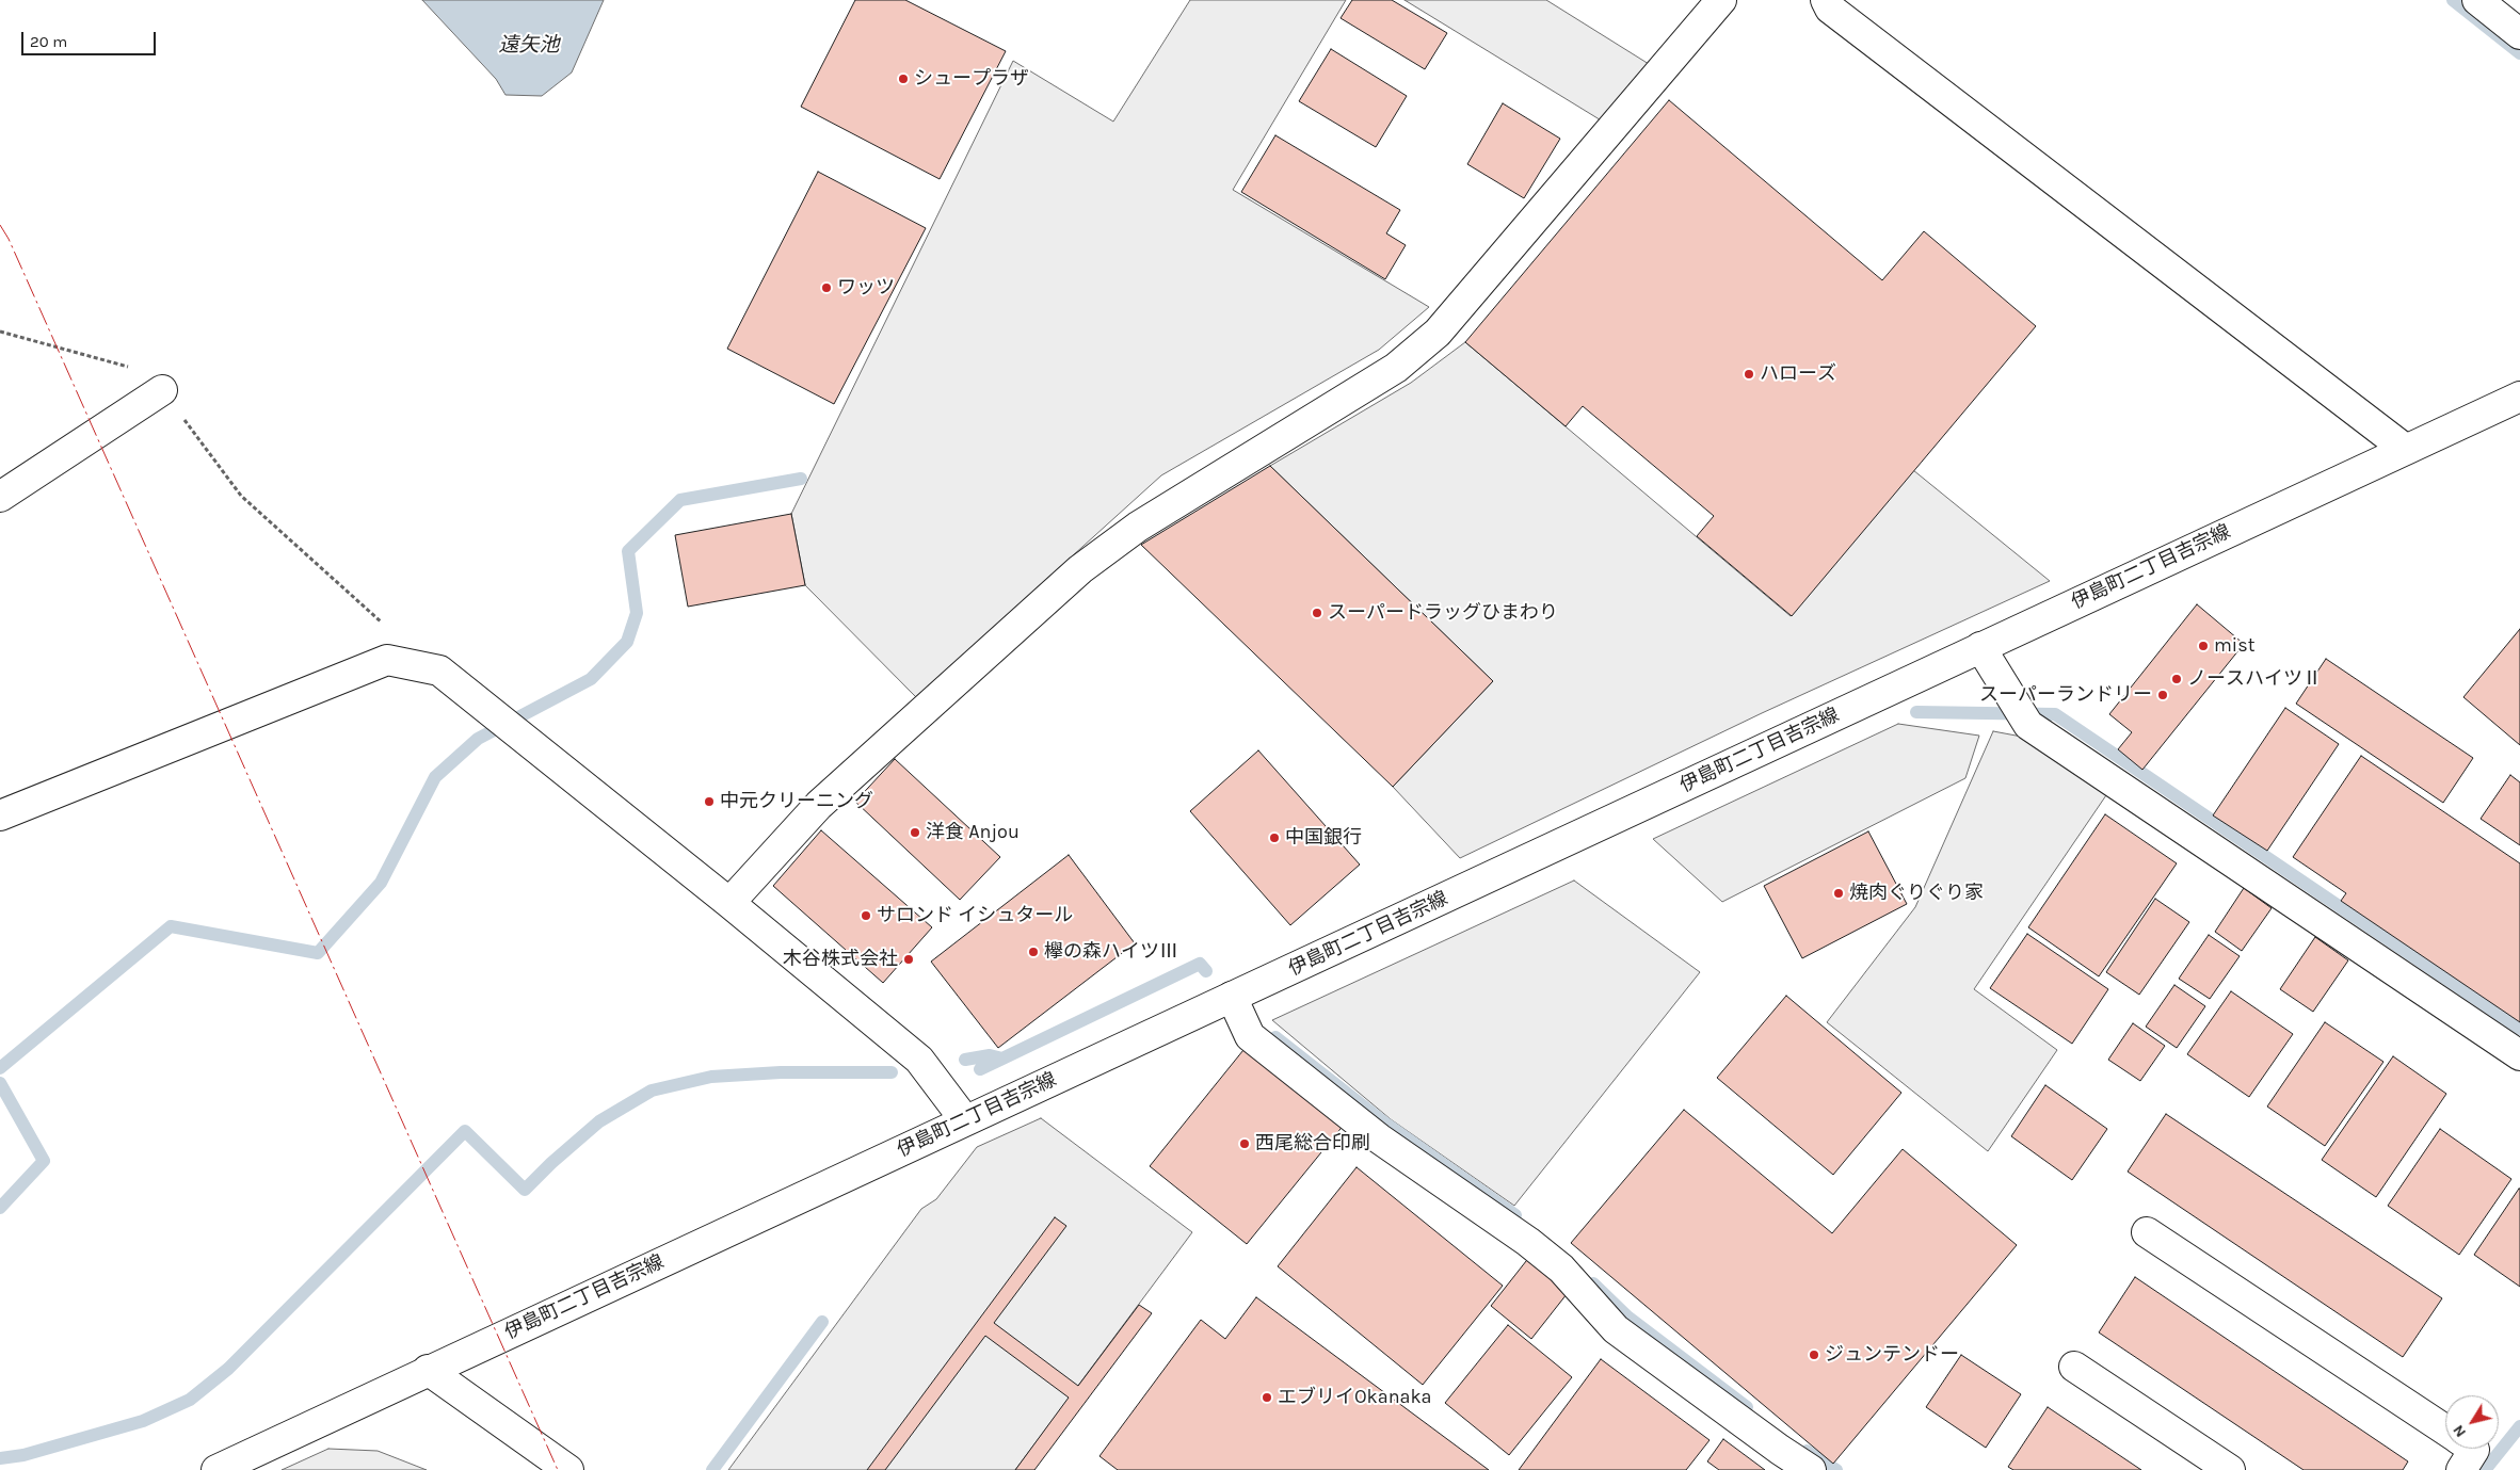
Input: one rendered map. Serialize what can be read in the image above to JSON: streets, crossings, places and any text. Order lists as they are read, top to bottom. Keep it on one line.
{"streets":{"street":["伊島町二丁目吉宗線"]},"water":["遠矢池"],"places":["シュープラザ","ワッツ","ハローズ","スーパードラッグひまわり","mist","ノースハイツⅡ","スーパーランドリー","中元クリーニング","洋食 Anjou","中国銀行","焼肉ぐりぐり家","サロンド イシュタール","欅の森ハイツⅢ","木谷株式会社","西尾総合印刷","ジュンテンドー","エブリイOkanaka"],"scale_bar":"20 m","north":"bottom left"}
